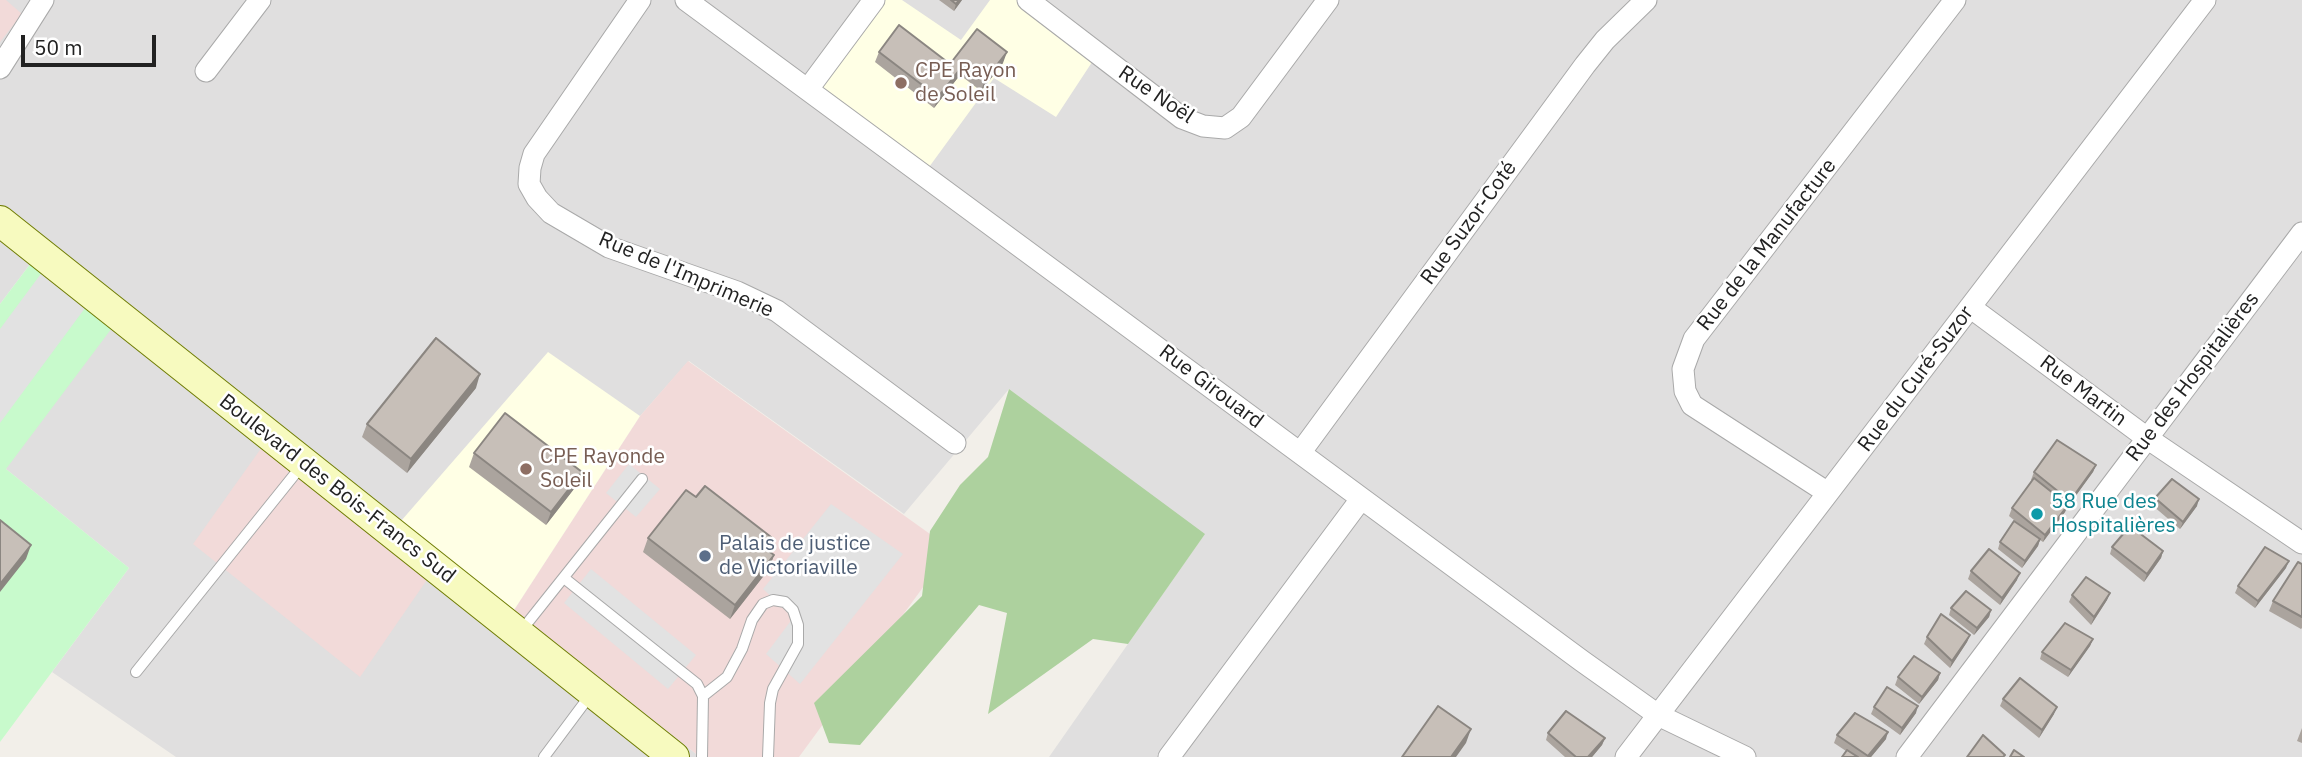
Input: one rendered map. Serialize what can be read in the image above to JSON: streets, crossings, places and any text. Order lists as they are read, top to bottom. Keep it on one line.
{"streets":{"street":["Rue Noël","Rue Suzor-Coté","Rue de la Manufacture","Rue de l'Imprimerie","Rue des Hospitalières","Rue du Curé-Suzor","Rue Girouard","Rue Martin","Boulevard des Bois-Francs Sud"]},"crossings":[["Rue Suzor-Coté","Rue Girouard"],["Rue de la Manufacture","Rue du Curé-Suzor"],["Rue des Hospitalières","Rue Martin"],["Rue du Curé-Suzor","Rue Girouard"],["Rue du Curé-Suzor","Rue Martin"]],"places":["CPE Rayon de Soleil","CPE Rayonde Soleil","58 Rue des Hospitalières","Palais de justice de Victoriaville"],"scale_bar":"50 m"}
